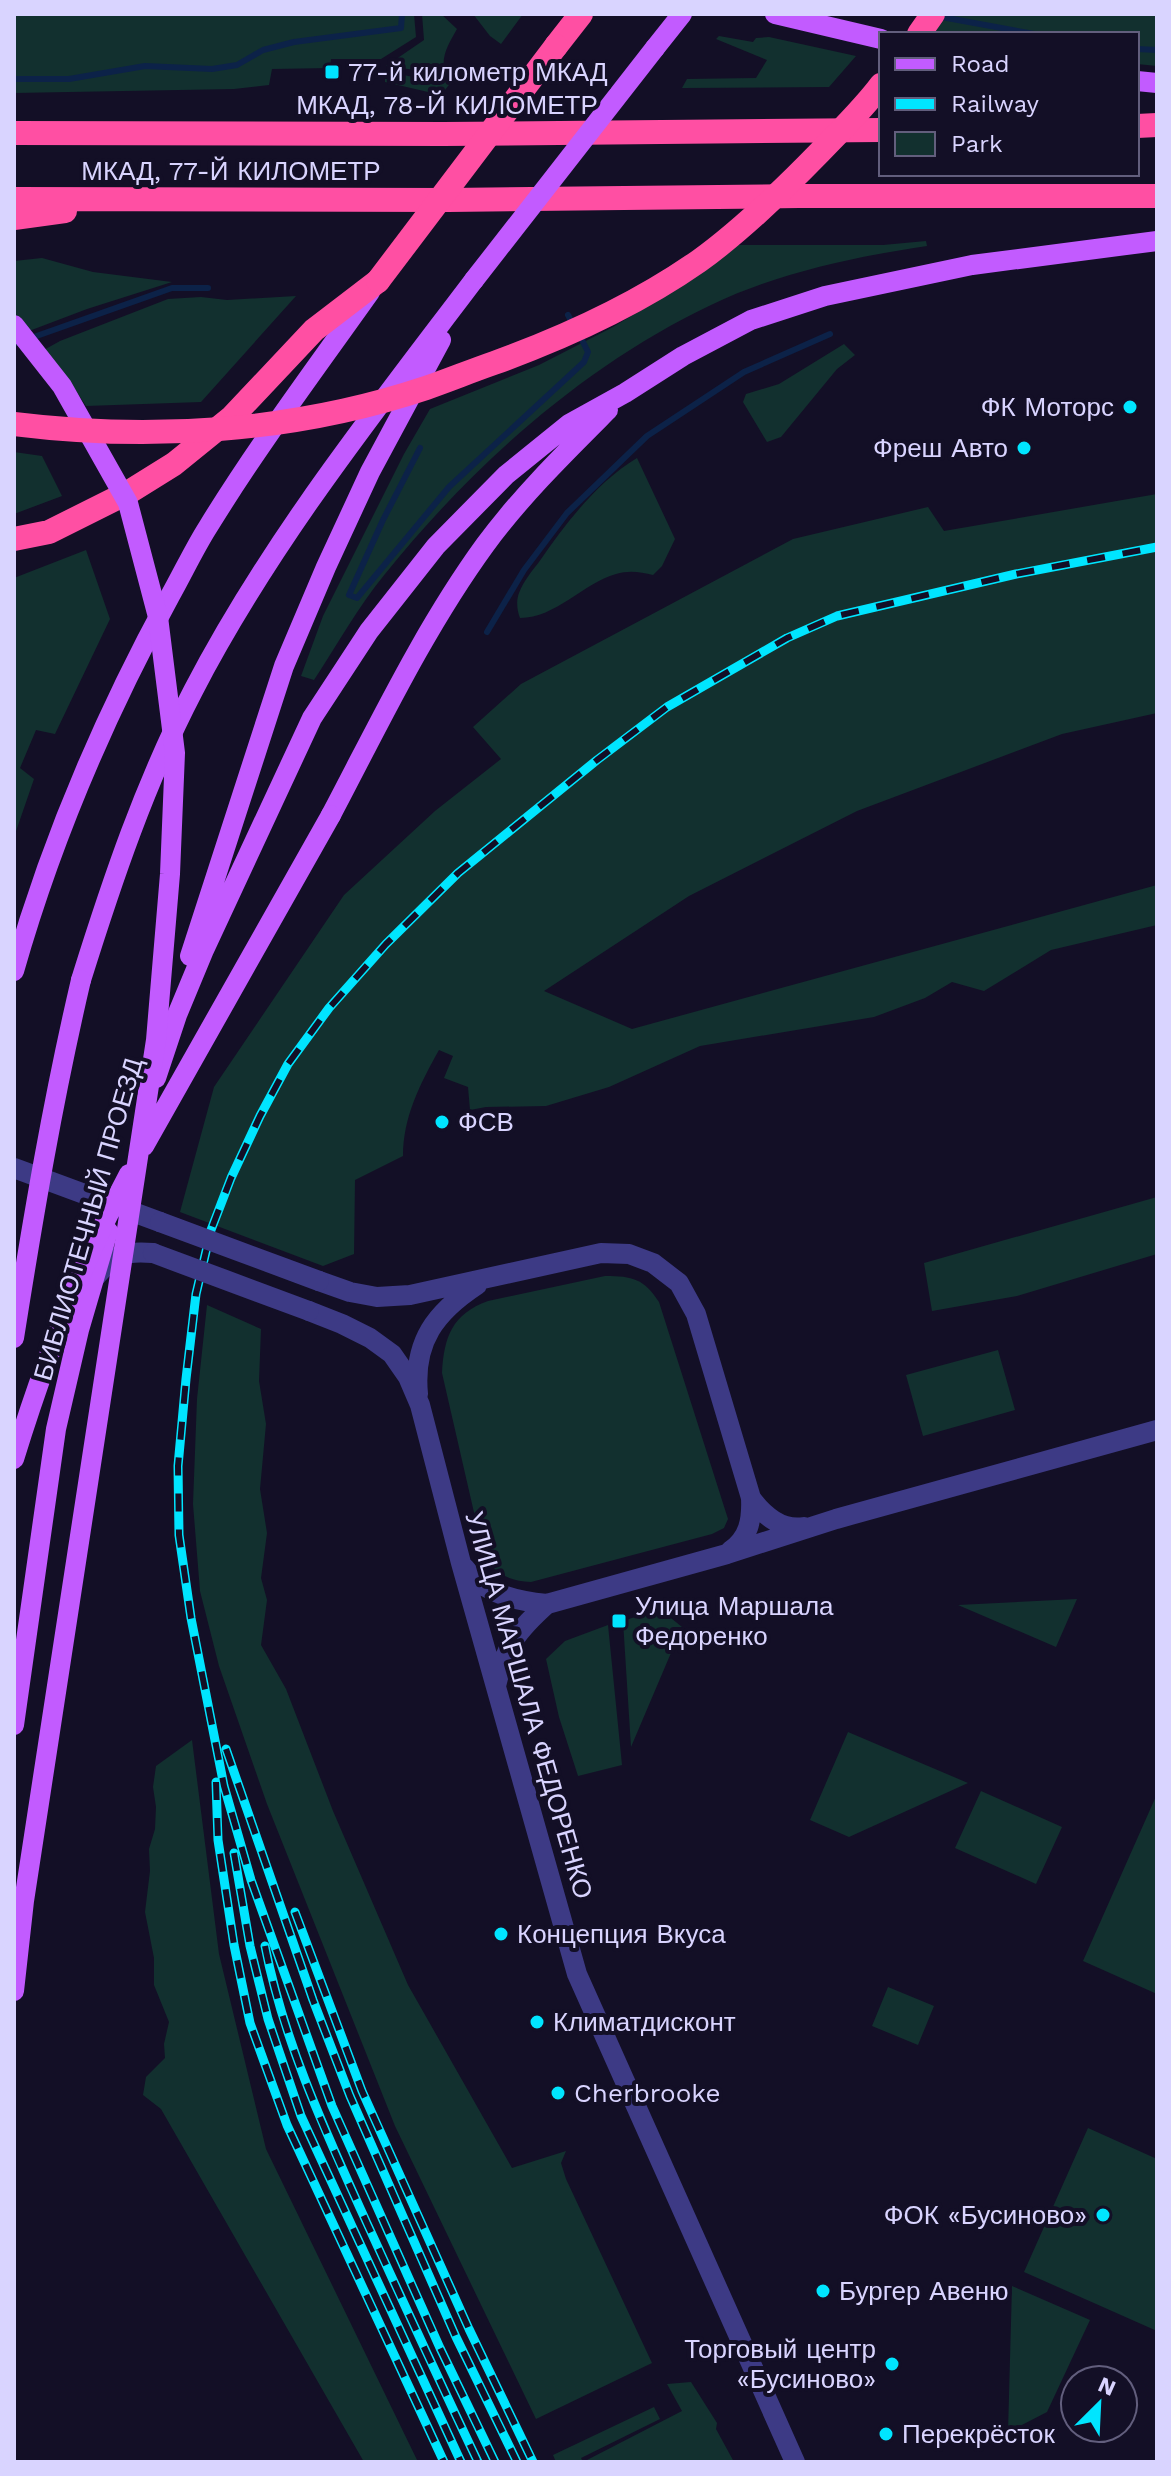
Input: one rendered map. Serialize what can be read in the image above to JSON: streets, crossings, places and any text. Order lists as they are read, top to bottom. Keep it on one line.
{"streets":{"highway":["МКАД, 78-Й КИЛОМЕТР","МКАД, 77-Й КИЛОМЕТР"],"main road":["БИБЛИОТЕЧНЫЙ ПРОЕЗД"],"street":["УЛИЦА МАРШАЛА ФЕДОРЕНКО"]},"crossings":[["БИБЛИОТЕЧНЫЙ ПРОЕЗД","УЛИЦА МАРШАЛА ФЕДОРЕНКО"]],"places":{"transit":["77-й километр МКАД","Улица Маршала Федоренко"],"other":["ФК Моторс","Фреш Авто","ФСВ","Концепция Вкуса","Климатдисконт","Cherbrooke","ФОК «Бусиново»","Бургер Авеню","Торговый центр «Бусиново»","Перекрёсток"]},"legend":["Road","Railway","Park"],"north":"top right"}
